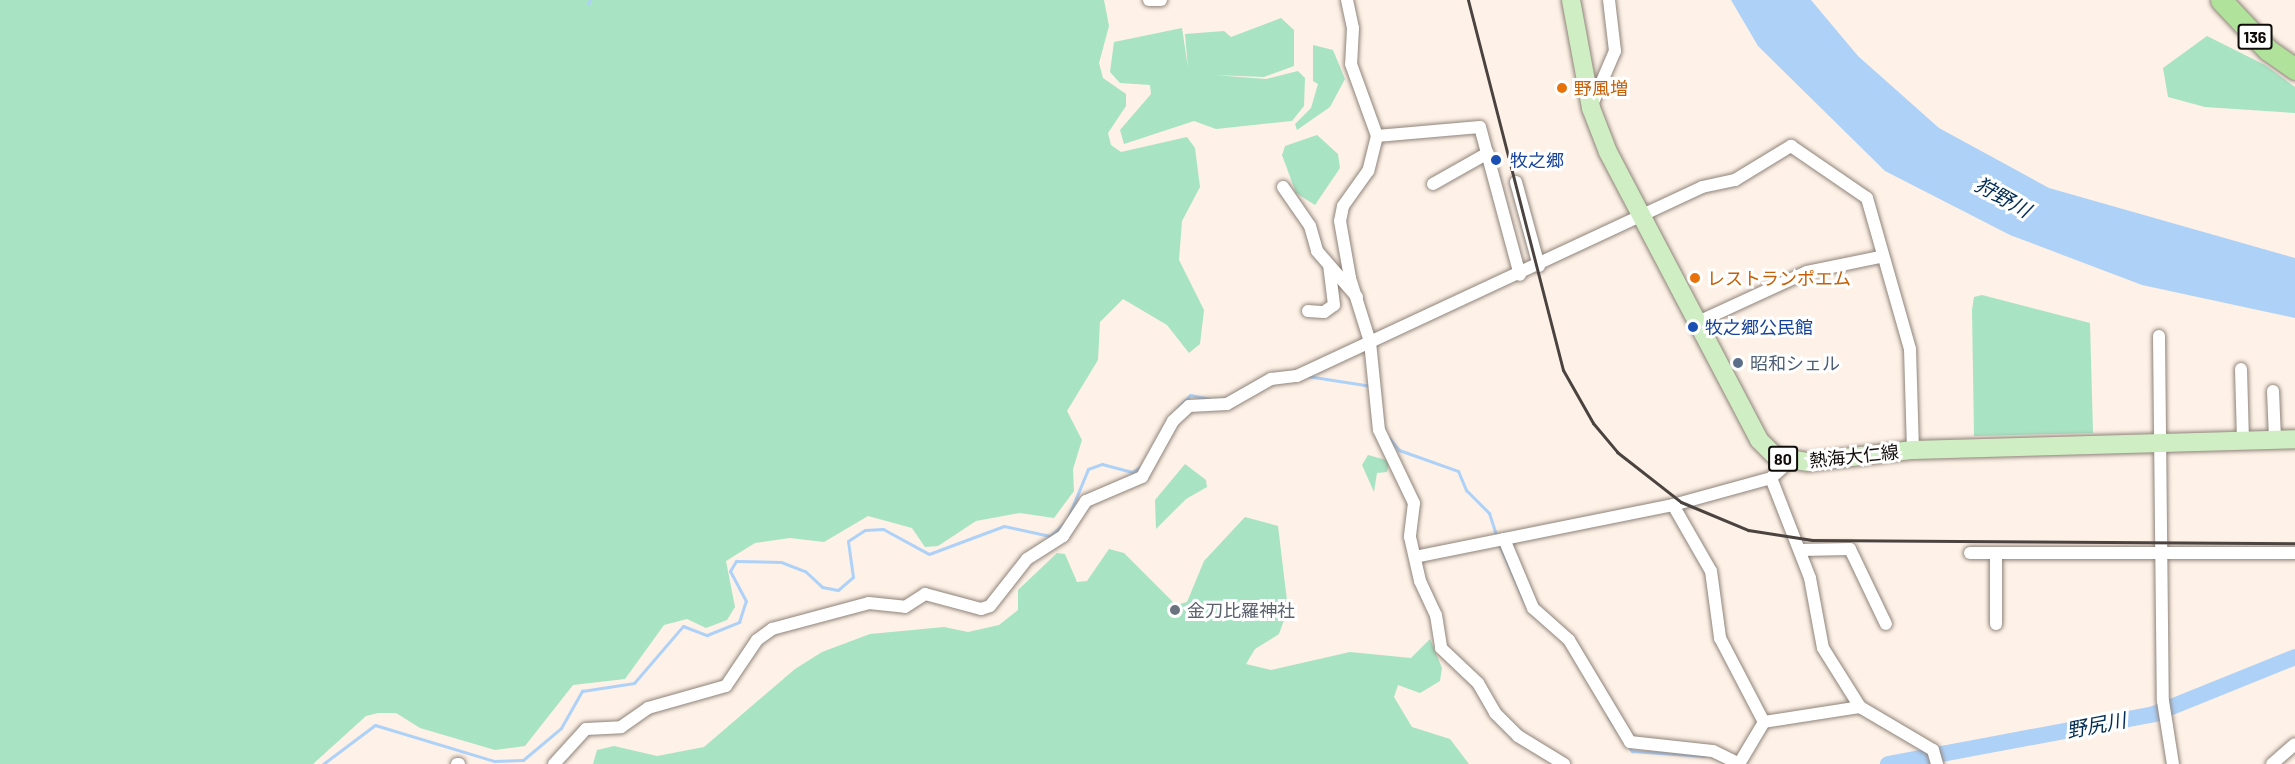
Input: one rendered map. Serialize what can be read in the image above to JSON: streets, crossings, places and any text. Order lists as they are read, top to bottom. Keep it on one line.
{"streets":{"highway":["136"],"main road":["熱海大仁線","80"]},"water":["狩野川","野尻川"],"places":["野風増","牧之郷","レストランポエム","牧之郷公民館","昭和シェル","金刀比羅神社"]}
